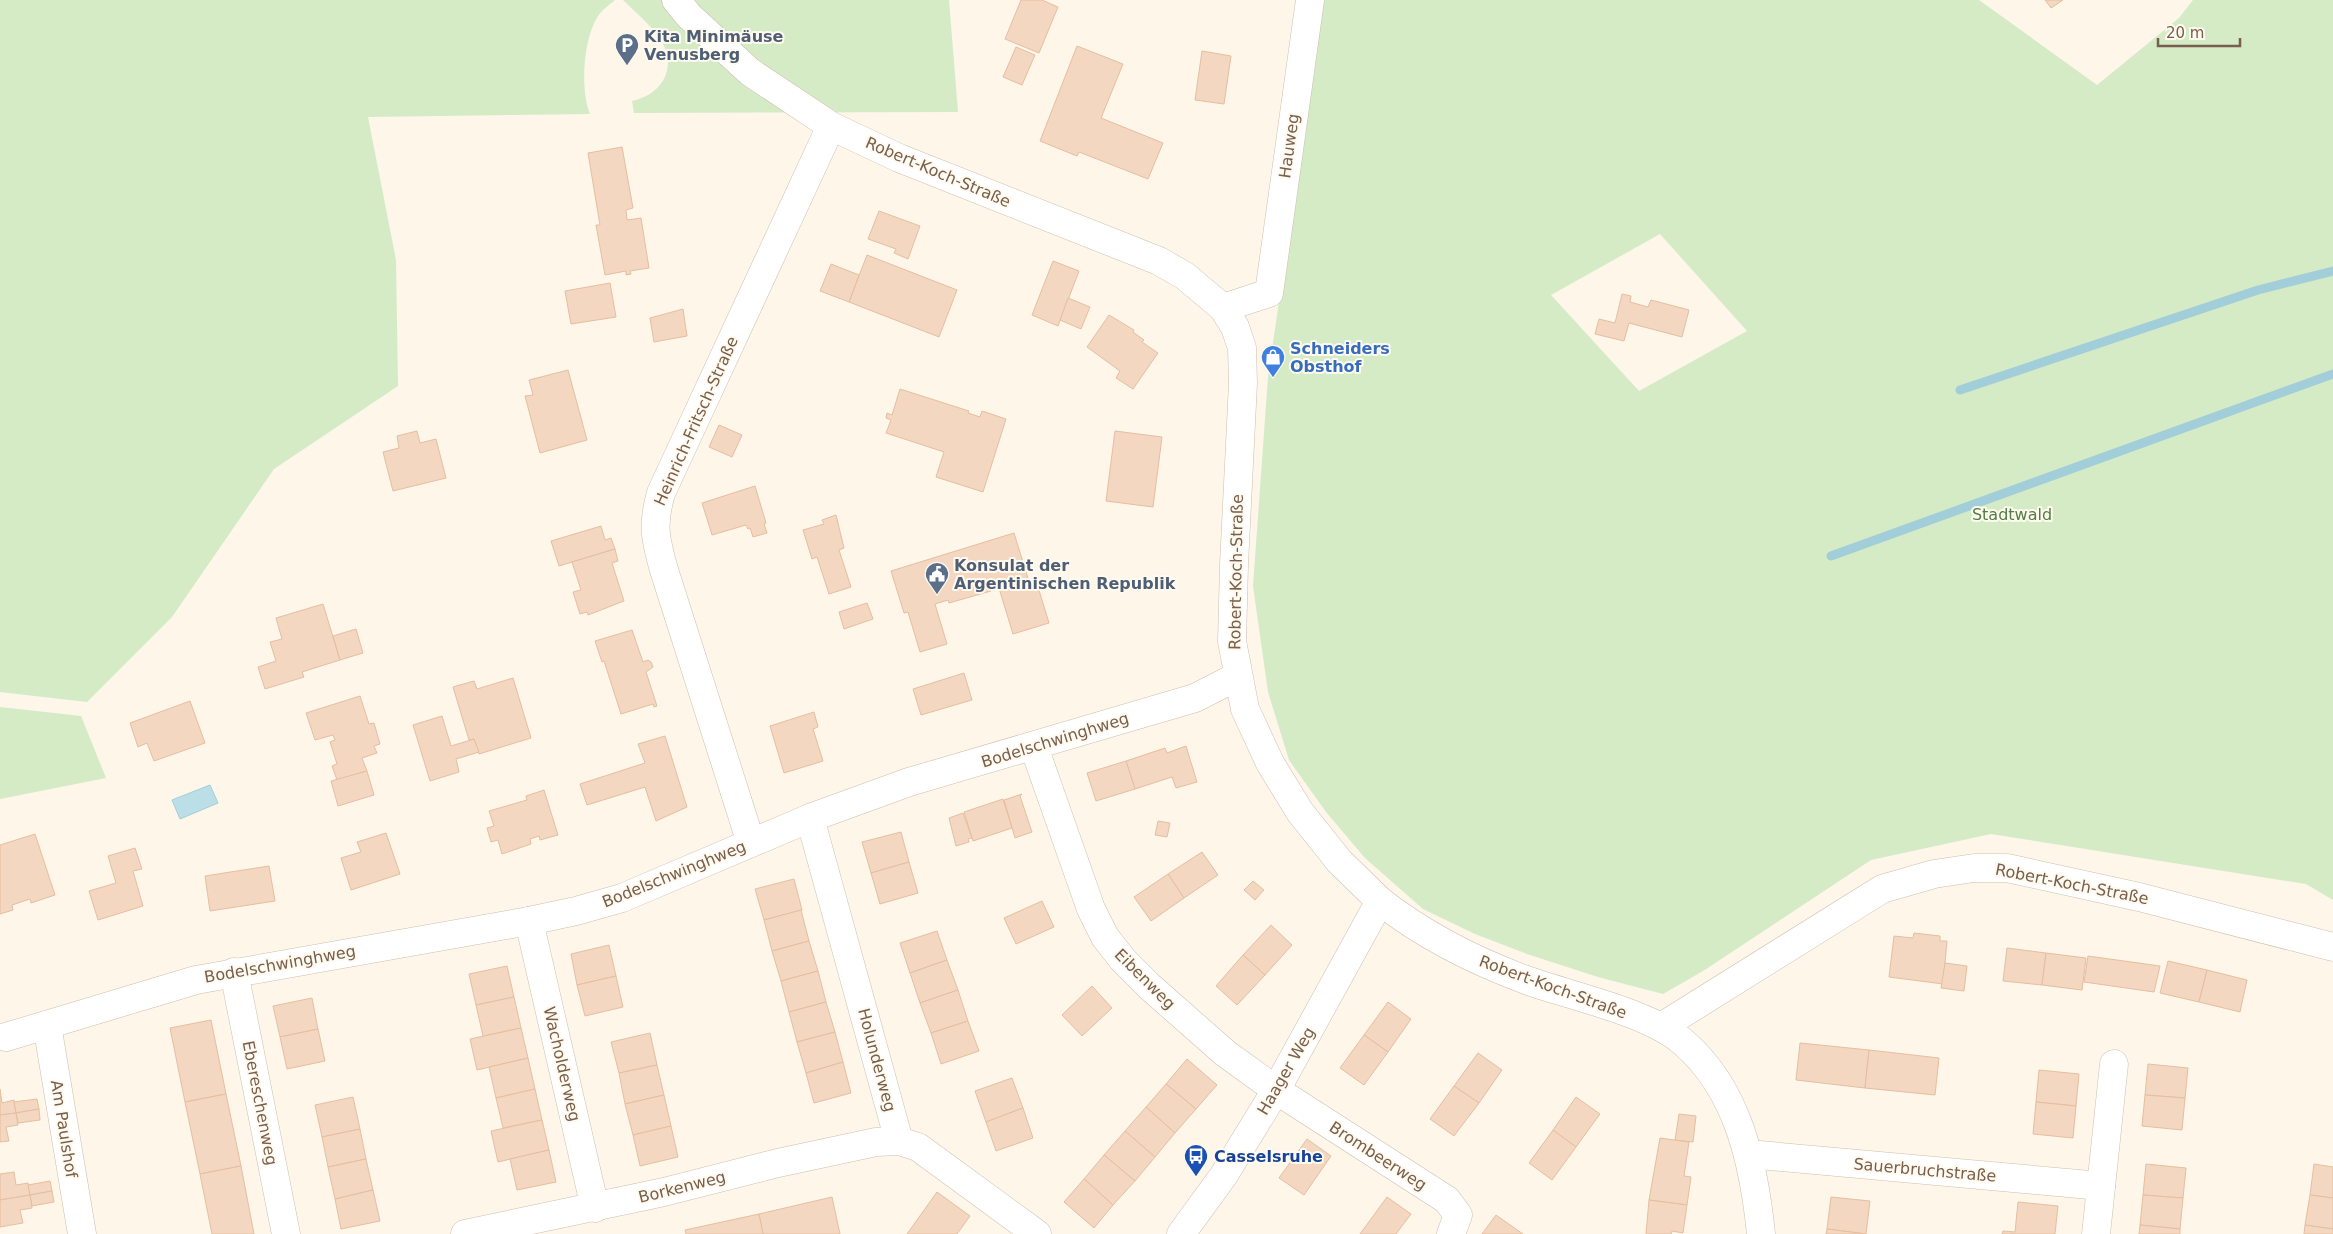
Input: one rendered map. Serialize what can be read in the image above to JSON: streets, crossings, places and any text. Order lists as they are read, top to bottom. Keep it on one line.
{"streets":{"street":["Hauweg","Robert-Koch-Straße","Heinrich-Fritsch-Straße","Bodelschwinghweg","Eibenweg","Holunderweg","Wacholderweg","Haager Weg","Ebereschenweg","Am Paulshof","Brombeerweg","Sauerbruchstraße","Borkenweg"]},"crossings":[["Hauweg","Robert-Koch-Straße"],["Robert-Koch-Straße","Heinrich-Fritsch-Straße"],["Robert-Koch-Straße","Bodelschwinghweg"],["Robert-Koch-Straße","Haager Weg"],["Heinrich-Fritsch-Straße","Bodelschwinghweg"],["Bodelschwinghweg","Eibenweg"],["Bodelschwinghweg","Holunderweg"],["Bodelschwinghweg","Wacholderweg"],["Bodelschwinghweg","Ebereschenweg"],["Bodelschwinghweg","Am Paulshof"],["Eibenweg","Haager Weg"],["Eibenweg","Brombeerweg"],["Holunderweg","Borkenweg"],["Wacholderweg","Borkenweg"],["Haager Weg","Brombeerweg"]],"parks":["Stadtwald"],"places":{"parking":["Kita Minimäuse Venusberg"],"shop":["Schneiders Obsthof"],"public building":["Konsulat der Argentinischen Republik"],"bus stop":["Casselsruhe"]},"scale_bar":"20 m"}
